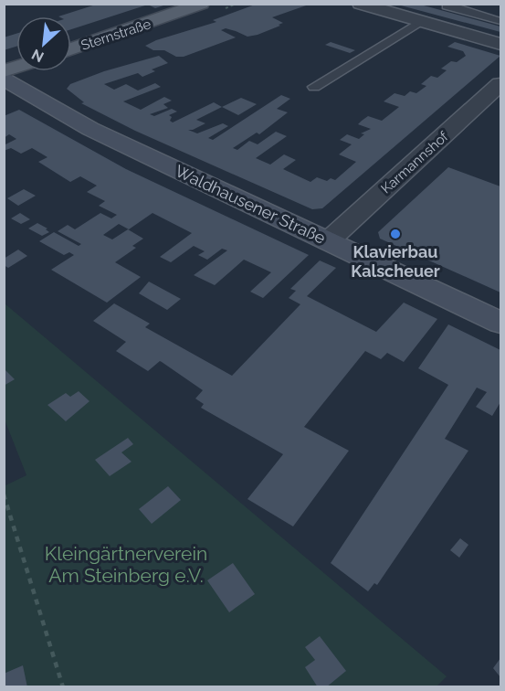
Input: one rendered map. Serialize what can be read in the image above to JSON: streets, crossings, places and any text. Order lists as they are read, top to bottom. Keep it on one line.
{"streets":{"main road":["Sternstraße"],"street":["Karmannshof","Waldhausener Straße"]},"crossings":[["Karmannshof","Waldhausener Straße"]],"parks":["Kleingärtnerverein Am Steinberg e.V."],"places":["Klavierbau Kalscheuer"],"north":"bottom left"}
